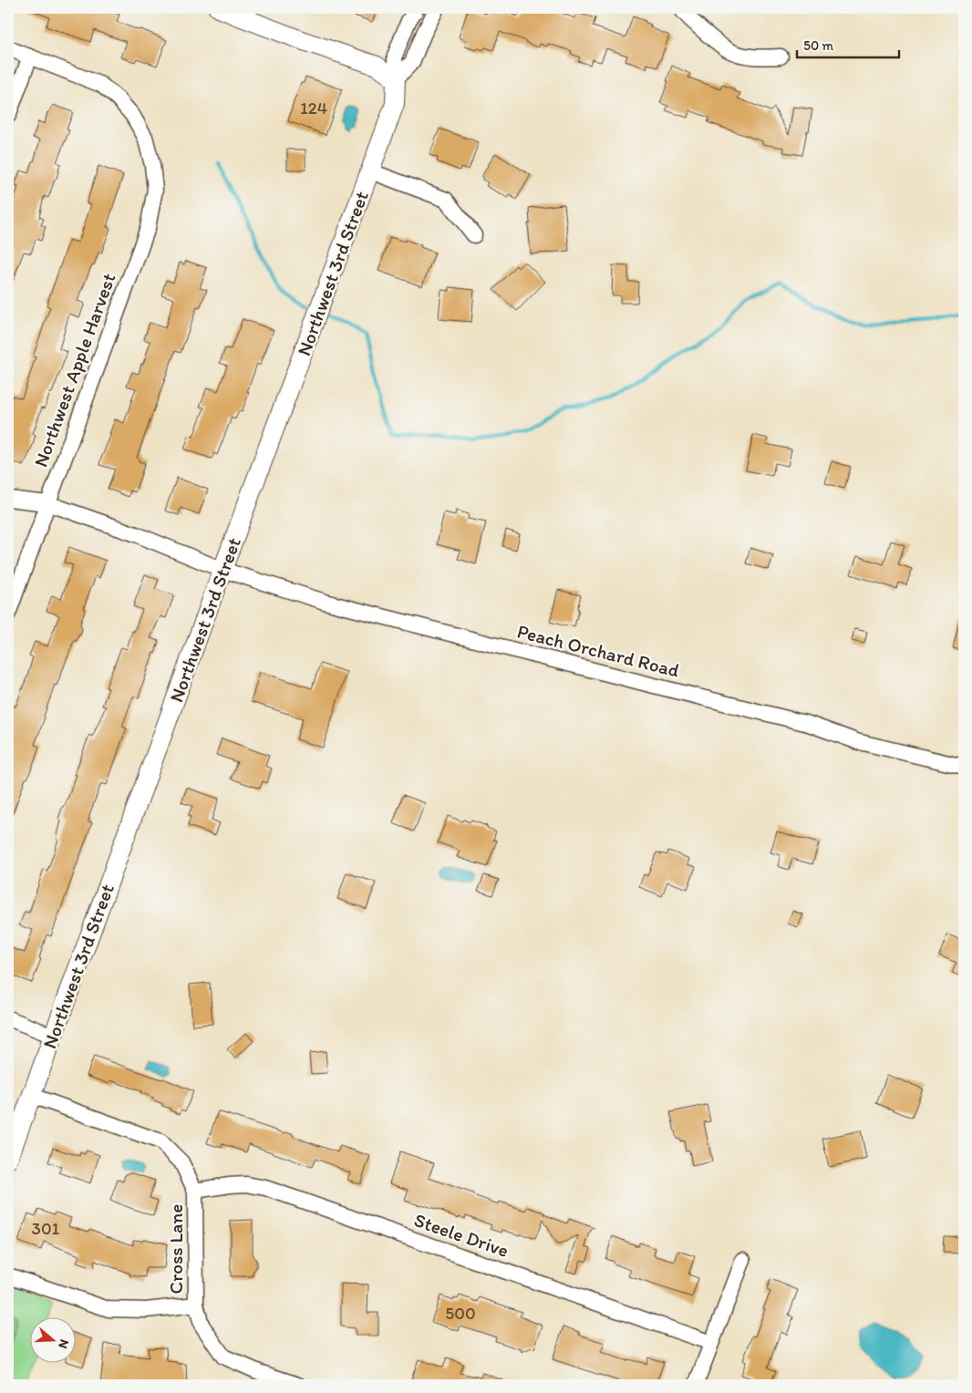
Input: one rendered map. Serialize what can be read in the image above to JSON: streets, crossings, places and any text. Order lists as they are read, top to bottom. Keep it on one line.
{"streets":{"street":["Northwest 3rd Street","Northwest Apple Harvest","Peach Orchard Road","Steele Drive","Cross Lane"]},"crossings":[["Northwest 3rd Street","Peach Orchard Road"],["Northwest Apple Harvest","Peach Orchard Road"],["Steele Drive","Cross Lane"]],"house_numbers":["124","301","500"],"scale_bar":"50 m","north":"right"}
